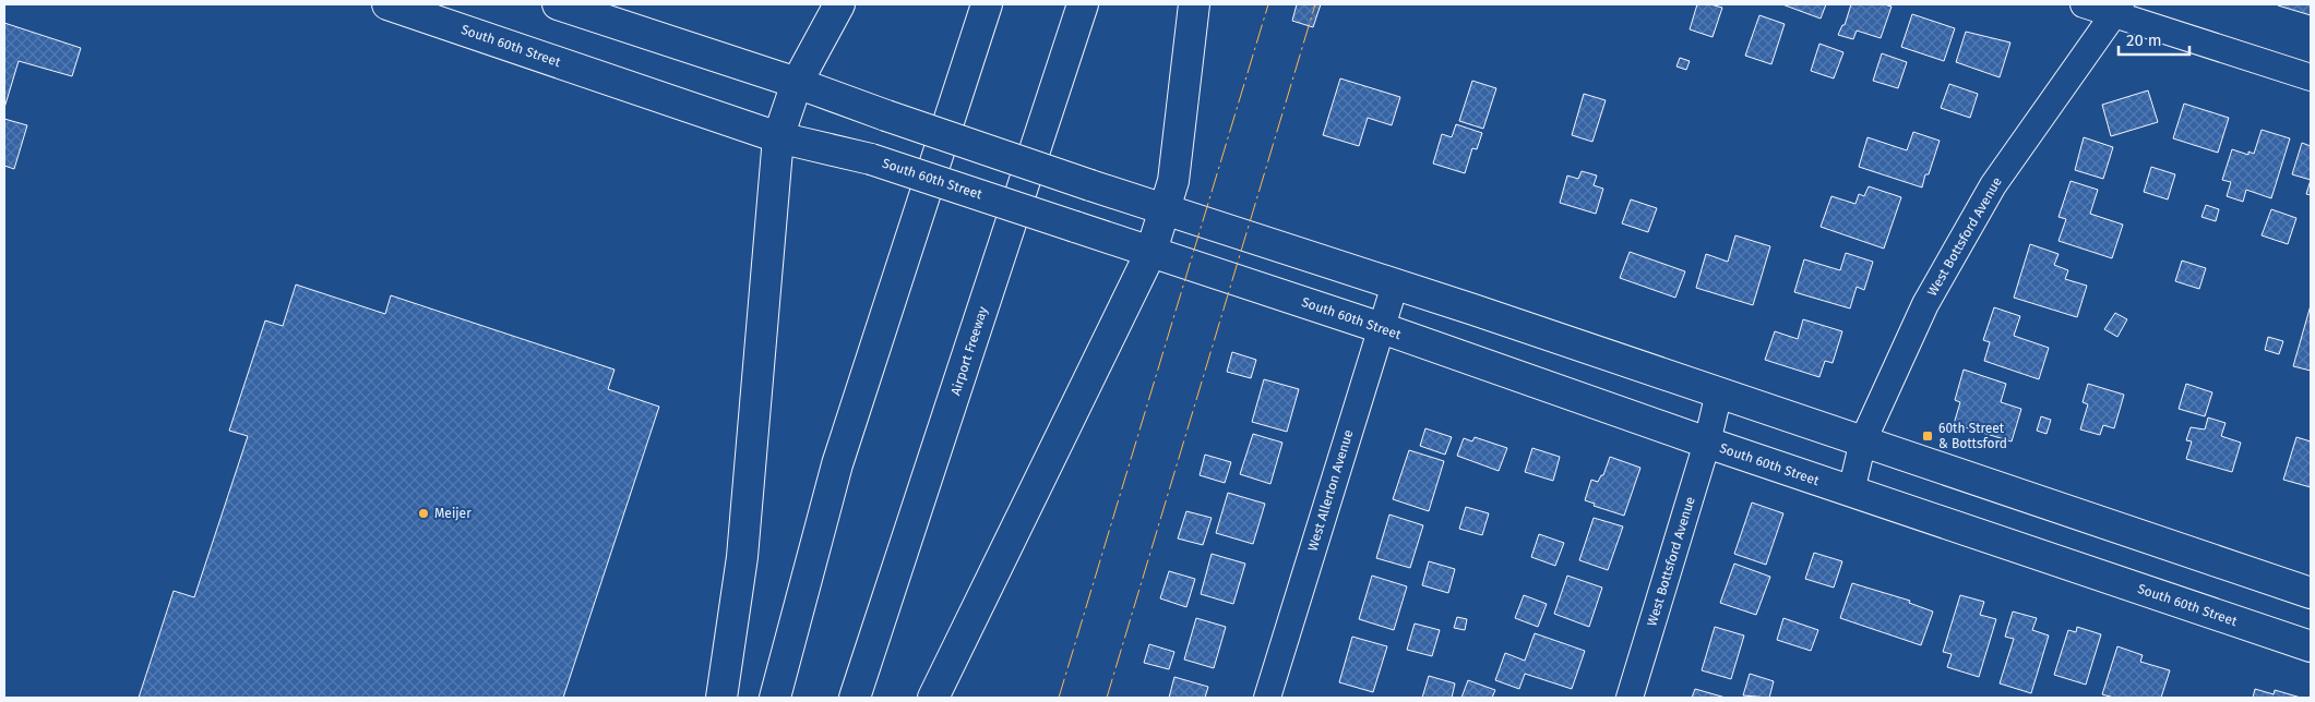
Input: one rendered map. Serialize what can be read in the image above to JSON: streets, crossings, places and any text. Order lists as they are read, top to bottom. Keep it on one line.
{"streets":{"main road":["South 60th Street","Airport Freeway"],"street":["West Bottsford Avenue","West Allerton Avenue"]},"crossings":[["South 60th Street","West Bottsford Avenue"],["South 60th Street","West Allerton Avenue"]],"places":{"transit":["60th Street & Bottsford"],"other":["Meijer"]},"scale_bar":"20 m"}
